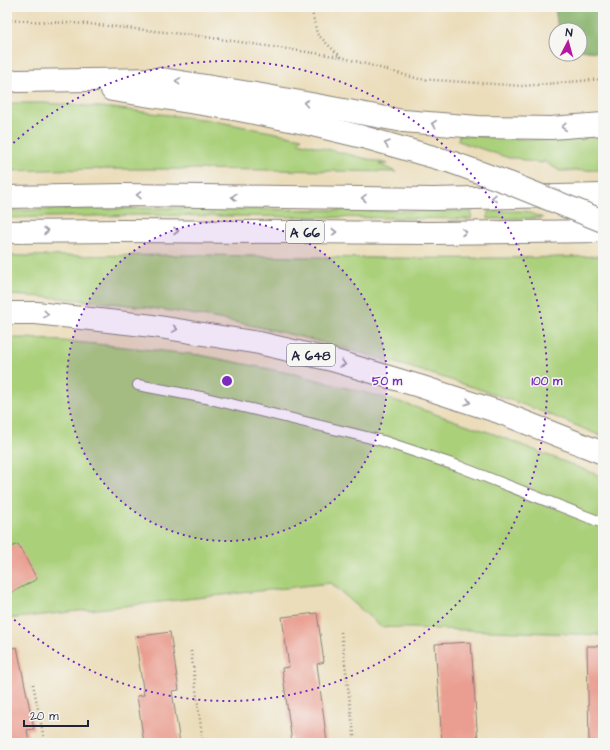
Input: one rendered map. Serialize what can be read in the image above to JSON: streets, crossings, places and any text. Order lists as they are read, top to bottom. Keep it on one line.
{"streets":{"highway":["A 66","A 648"]},"scale_bar":"20 m","north":"top","rings":["50 m","100 m"]}
